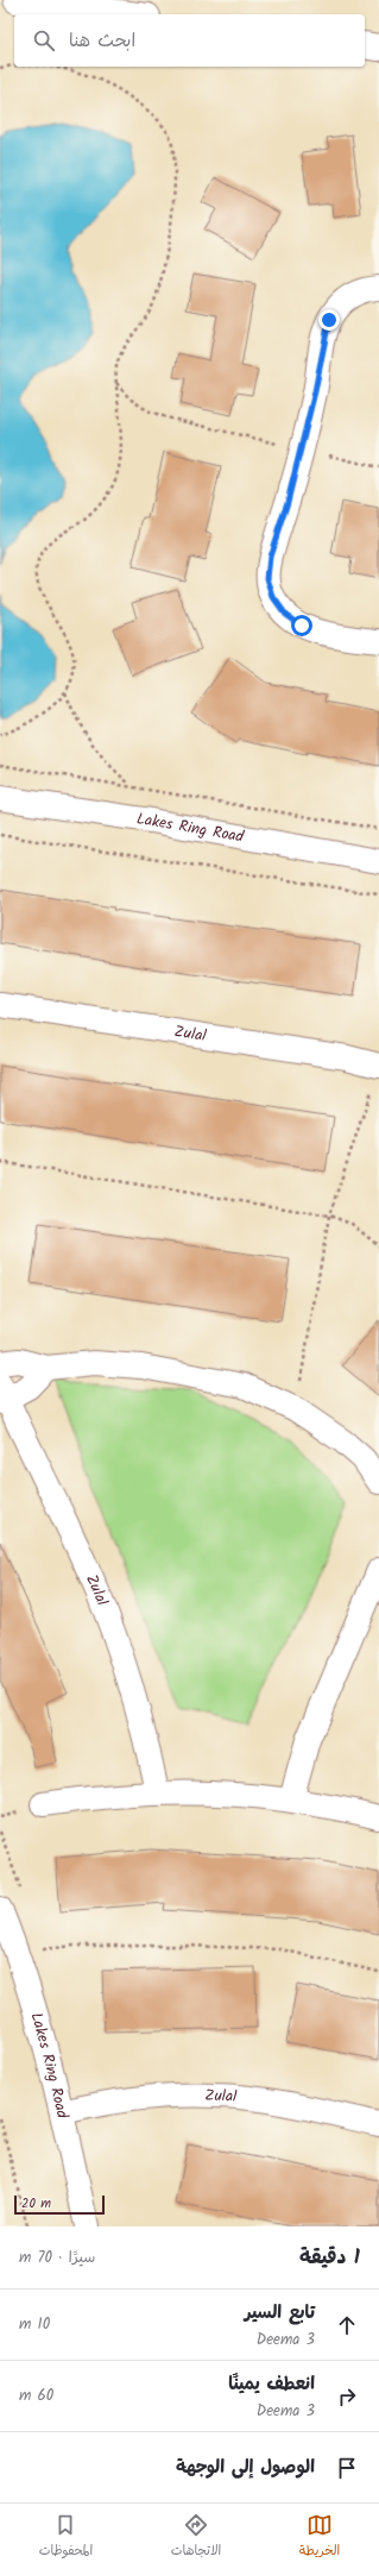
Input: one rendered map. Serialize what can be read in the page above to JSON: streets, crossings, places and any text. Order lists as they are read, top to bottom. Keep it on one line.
{"streets":{"street":["Lakes Ring Road","Zulal"]},"crossings":[["Lakes Ring Road","Zulal"]],"scale_bar":"20 m","page":{"search":"ابحث هنا","scale":"20 m","heading":["1 دقيقة","سيرًا · 70 m"],"list":[["تابع السير","Deema 3","10 m"],["انعطف يمينًا","Deema 3","60 m"],"الوصول إلى الوجهة"],"nav":["الخريطة","الاتجاهات","المحفوظات"]}}
